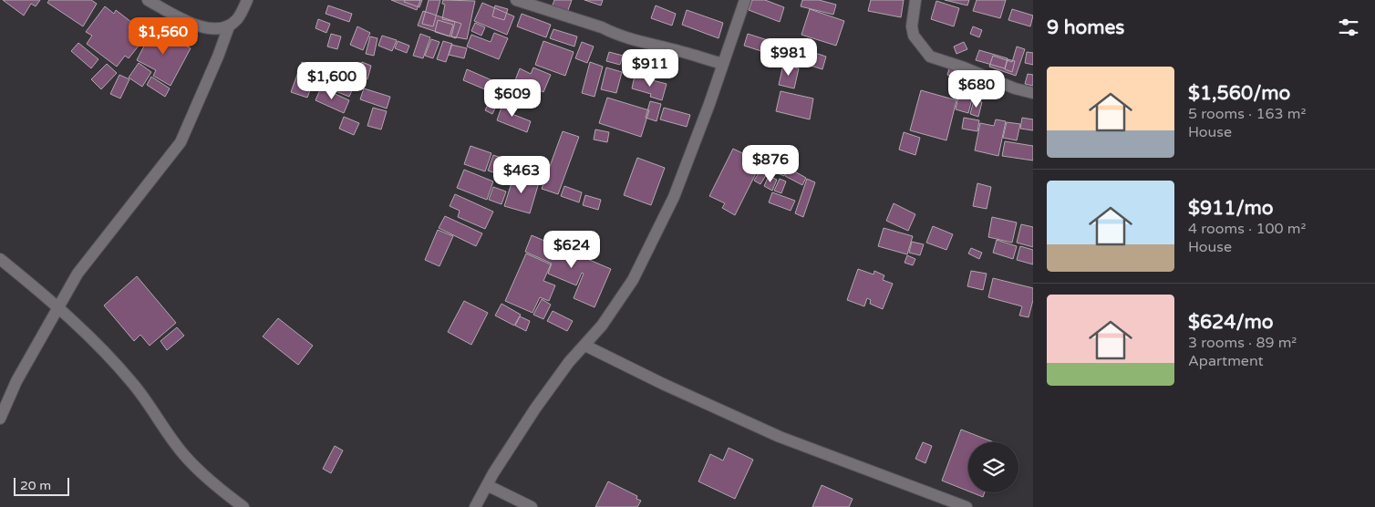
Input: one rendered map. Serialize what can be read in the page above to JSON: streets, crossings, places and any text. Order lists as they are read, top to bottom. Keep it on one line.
{"scale_bar":"20 m","page":{"heading":"9 homes","price":["$1,560","$981","$911","$1,600","$680","$609","$876","$463","$624"],"list":[{"name":"$1,560/mo","note":"5 rooms · 163 m² · House"},{"name":"$911/mo","note":"4 rooms · 100 m² · House"},{"name":"$624/mo","note":"3 rooms · 89 m² · Apartment"}],"scale":"20 m"}}
